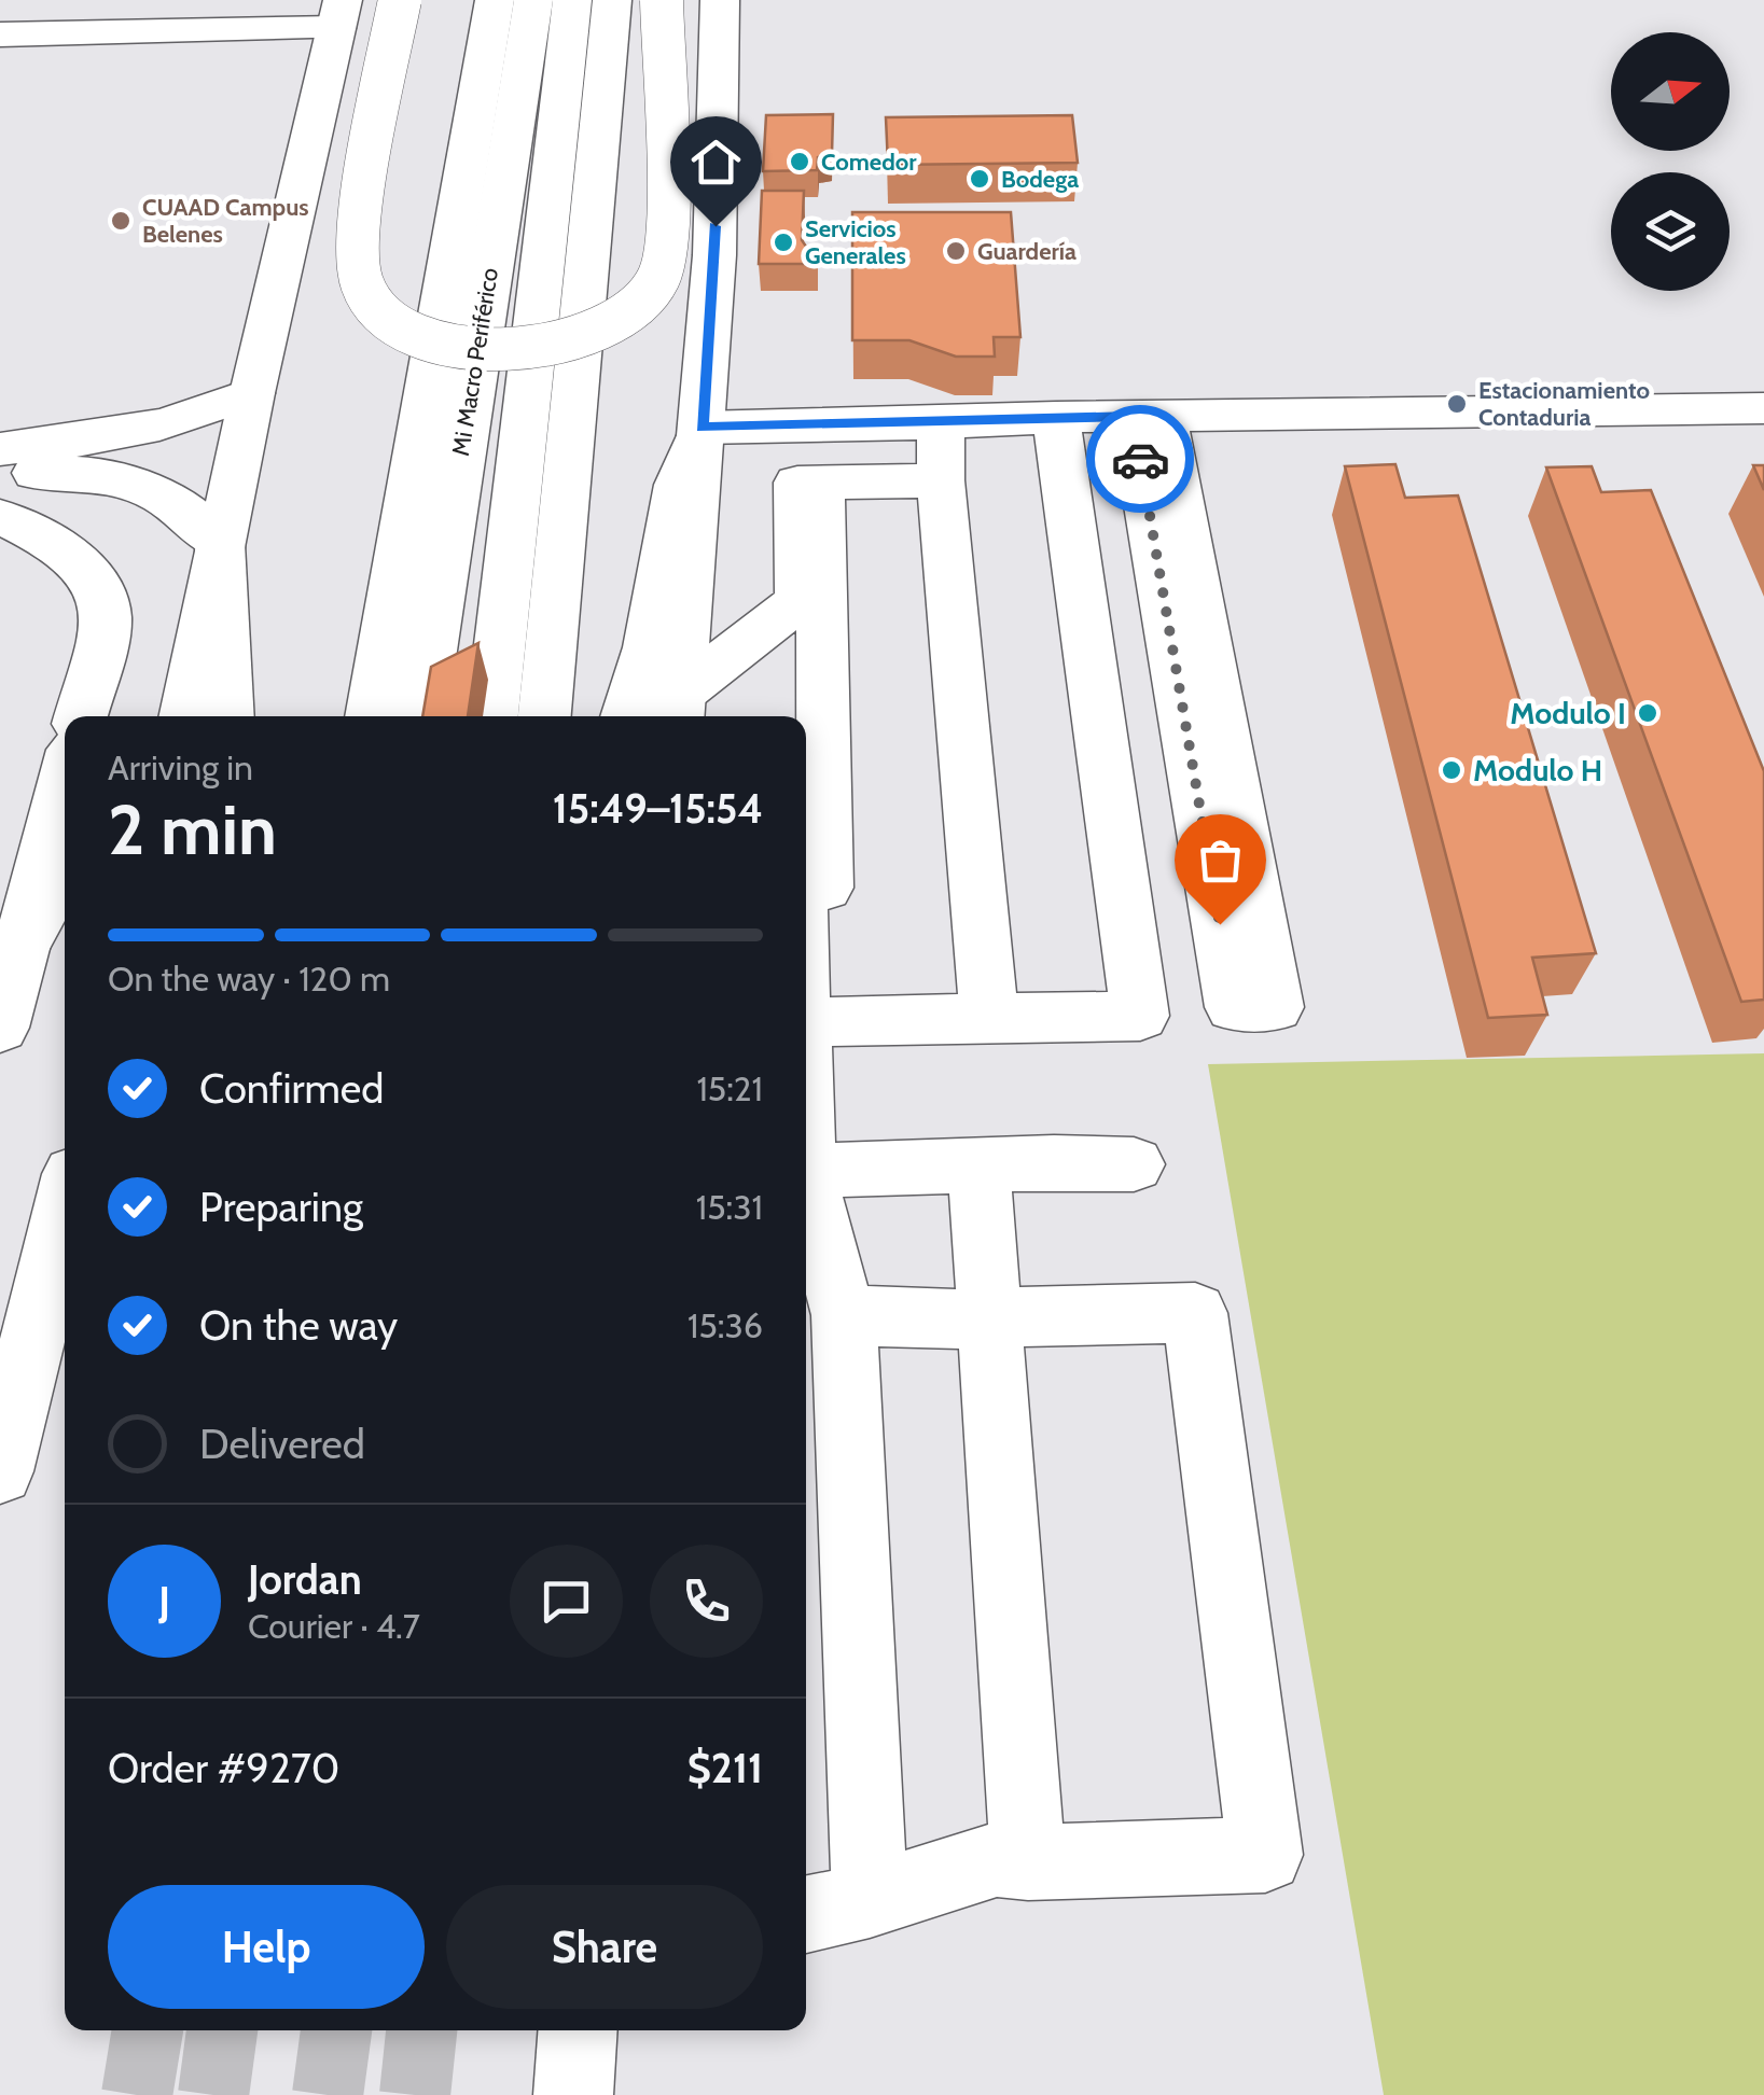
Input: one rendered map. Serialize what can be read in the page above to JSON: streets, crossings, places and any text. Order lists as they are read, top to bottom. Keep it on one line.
{"streets":{"main road":["Mi Macro Periférico"]},"places":["Comedor","Bodega","CUAAD Campus Belenes","Servicios Generales","Guardería","Estacionamiento Contaduria","Modulo I","Modulo H"],"north":"right","page":{"heading":["2 min","Arriving in","15:49–15:54"],"panel":["Jordan","Courier · 4.7","Order #9270","$211"],"bar":"On the way · 120 m","list":[["Confirmed","15:21"],["Preparing","15:31"],["On the way","15:36"],"Delivered"],"round":"J","buttons":["Help","Share"]}}
